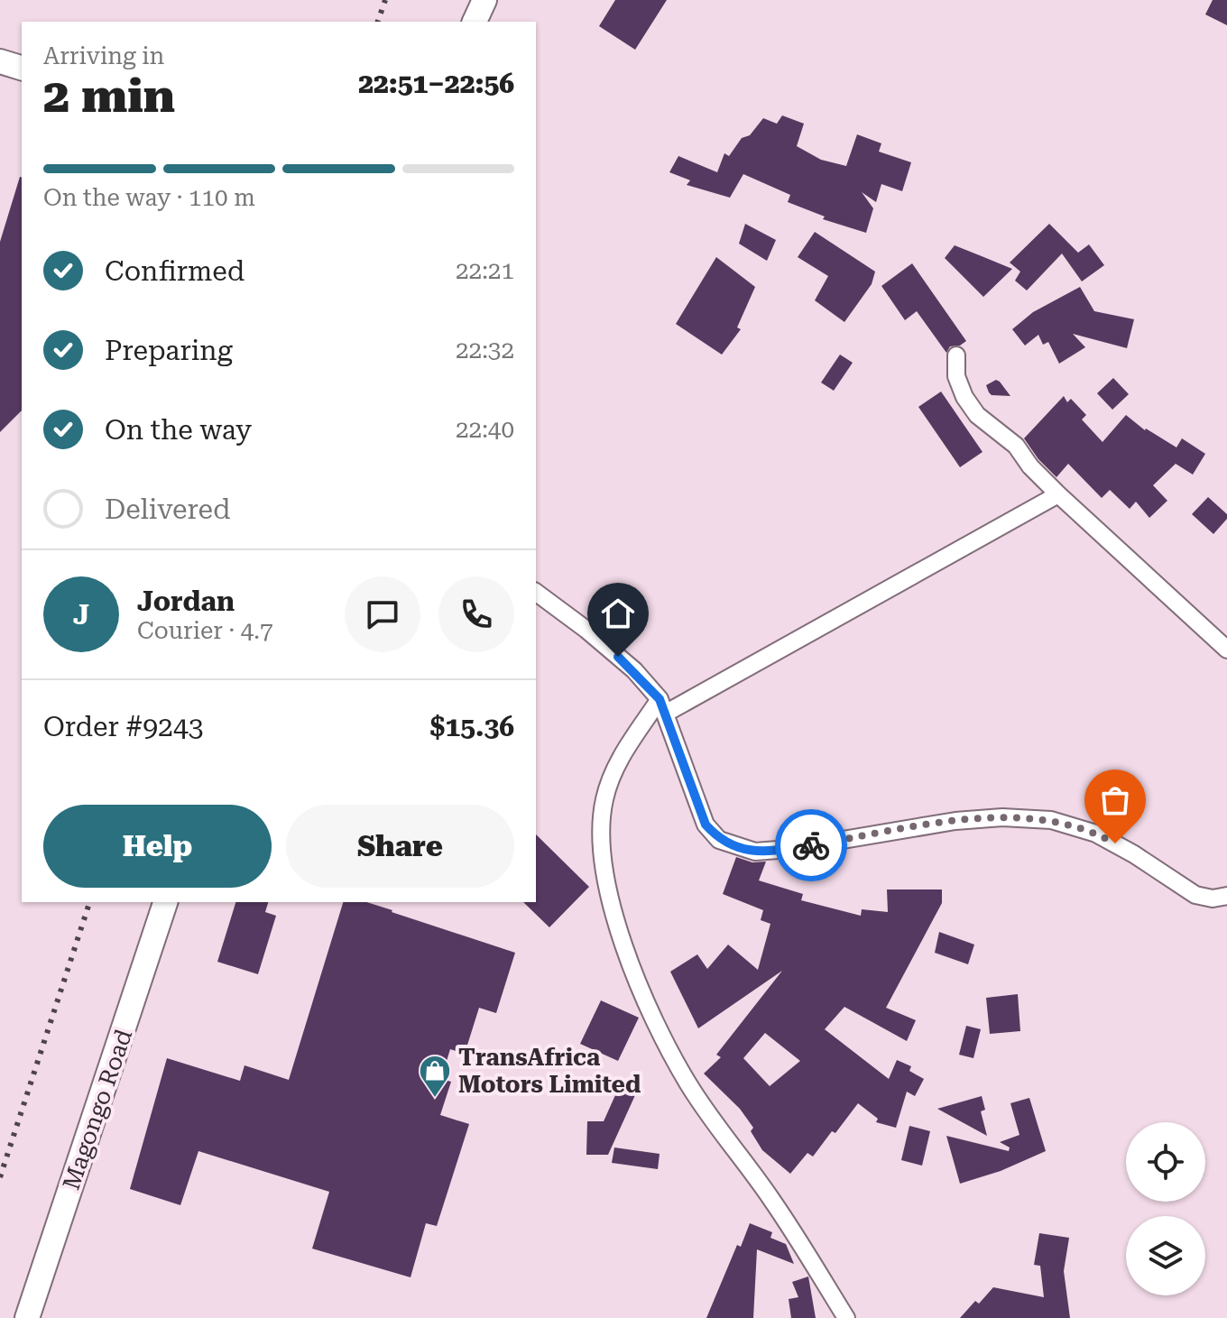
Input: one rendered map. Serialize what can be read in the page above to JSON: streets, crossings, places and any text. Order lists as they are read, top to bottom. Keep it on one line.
{"streets":{"street":["Magongo Road"]},"places":{"shop":["TransAfrica Motors Limited"]},"page":{"heading":["2 min","Arriving in","22:51–22:56"],"panel":["Jordan","Courier · 4.7","Order #9243","$15.36"],"bar":"On the way · 110 m","list":[["Confirmed","22:21"],["Preparing","22:32"],["On the way","22:40"],"Delivered"],"round":"J","buttons":["Help","Share"]}}
